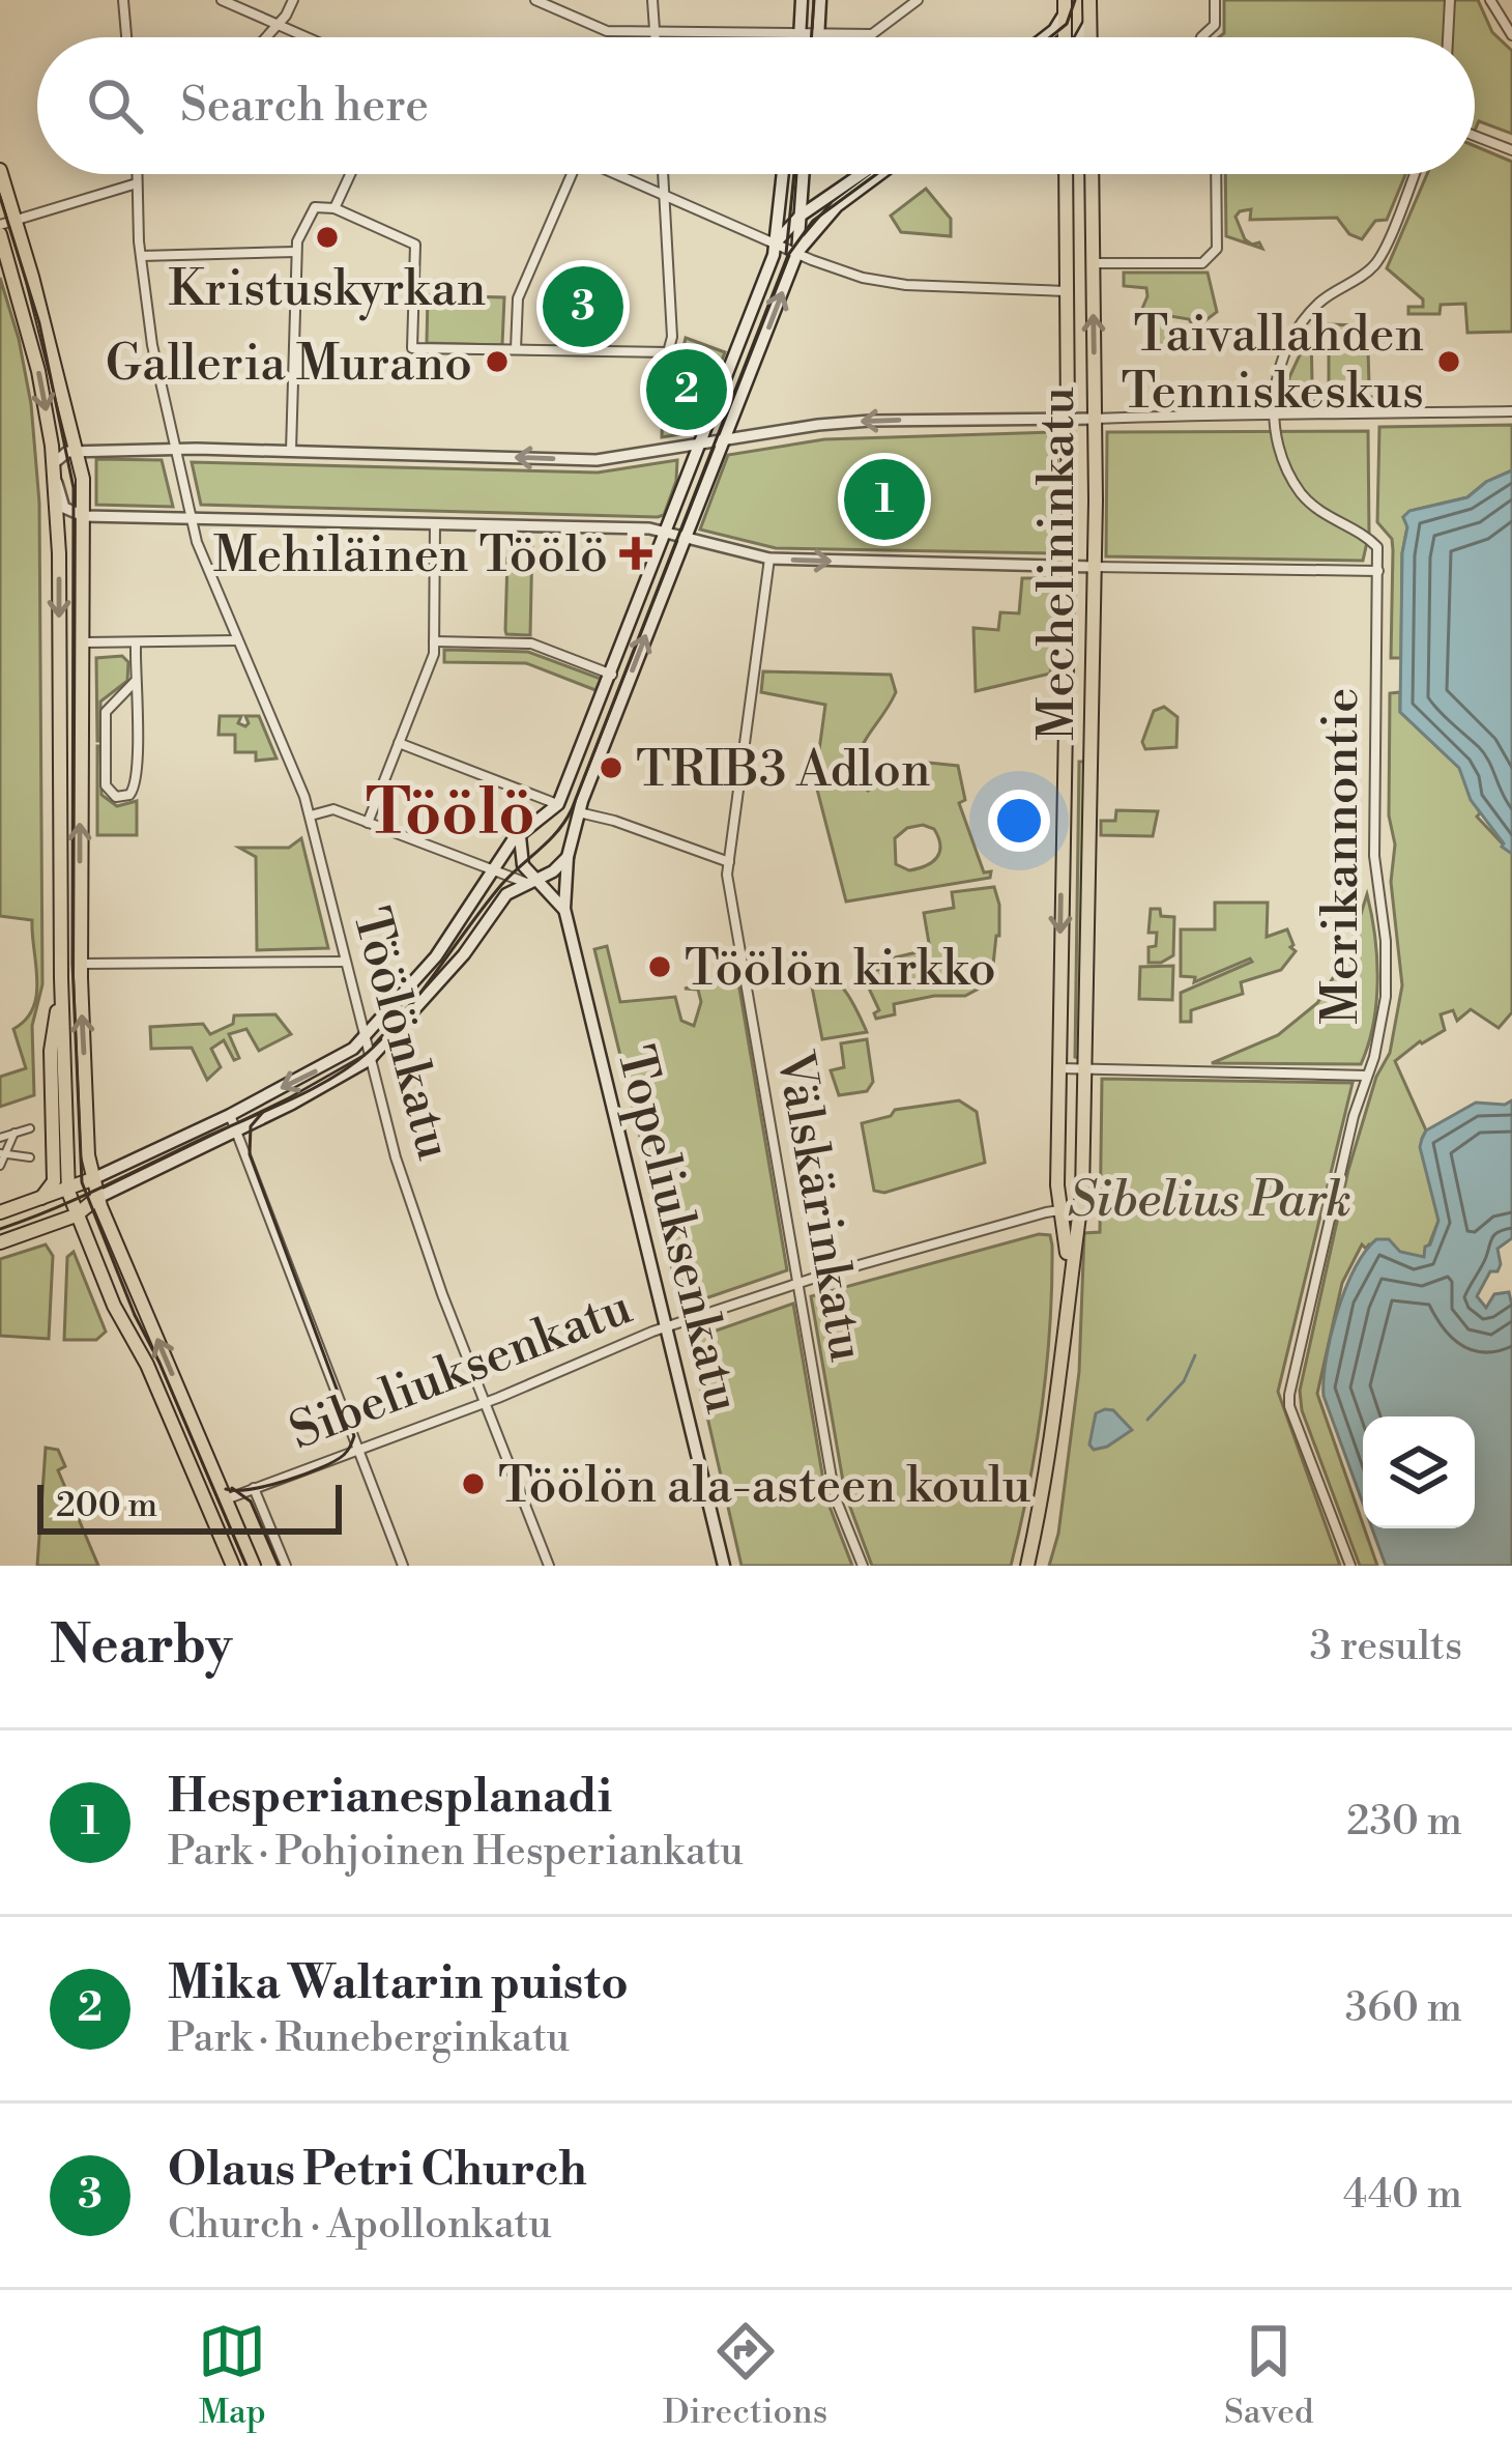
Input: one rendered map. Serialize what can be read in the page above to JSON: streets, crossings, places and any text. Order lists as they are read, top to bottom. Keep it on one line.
{"streets":{"main road":["Mechelininkatu","Topeliuksenkatu"],"street":["Merikannontie","Töölönkatu","Välskärinkatu","Sibeliuksenkatu"]},"crossings":[["Mechelininkatu","Sibeliuksenkatu"],["Töölönkatu","Sibeliuksenkatu"],["Välskärinkatu","Sibeliuksenkatu"],["Topeliuksenkatu","Sibeliuksenkatu"]],"districts":["Töölö"],"parks":["Sibelius Park"],"places":{"other":["Kristuskyrkan","Galleria Murano","Taivallahden Tenniskeskus","TRIB3 Adlon","Töölön kirkko","Töölön ala-asteen koulu"],"health":["Mehiläinen Töölö"]},"scale_bar":"200 m","page":{"search":"Search here","pins":["3","2","1"],"scale":"200 m","heading":["Nearby","3 results"],"list":[{"mark":"1","name":"Hesperianesplanadi","note":"Park · Pohjoinen Hesperiankatu","value":"230 m"},{"mark":"2","name":"Mika Waltarin puisto","note":"Park · Runeberginkatu","value":"360 m"},{"mark":"3","name":"Olaus Petri Church","note":"Church · Apollonkatu","value":"440 m"}],"nav":["Map","Directions","Saved"]}}
